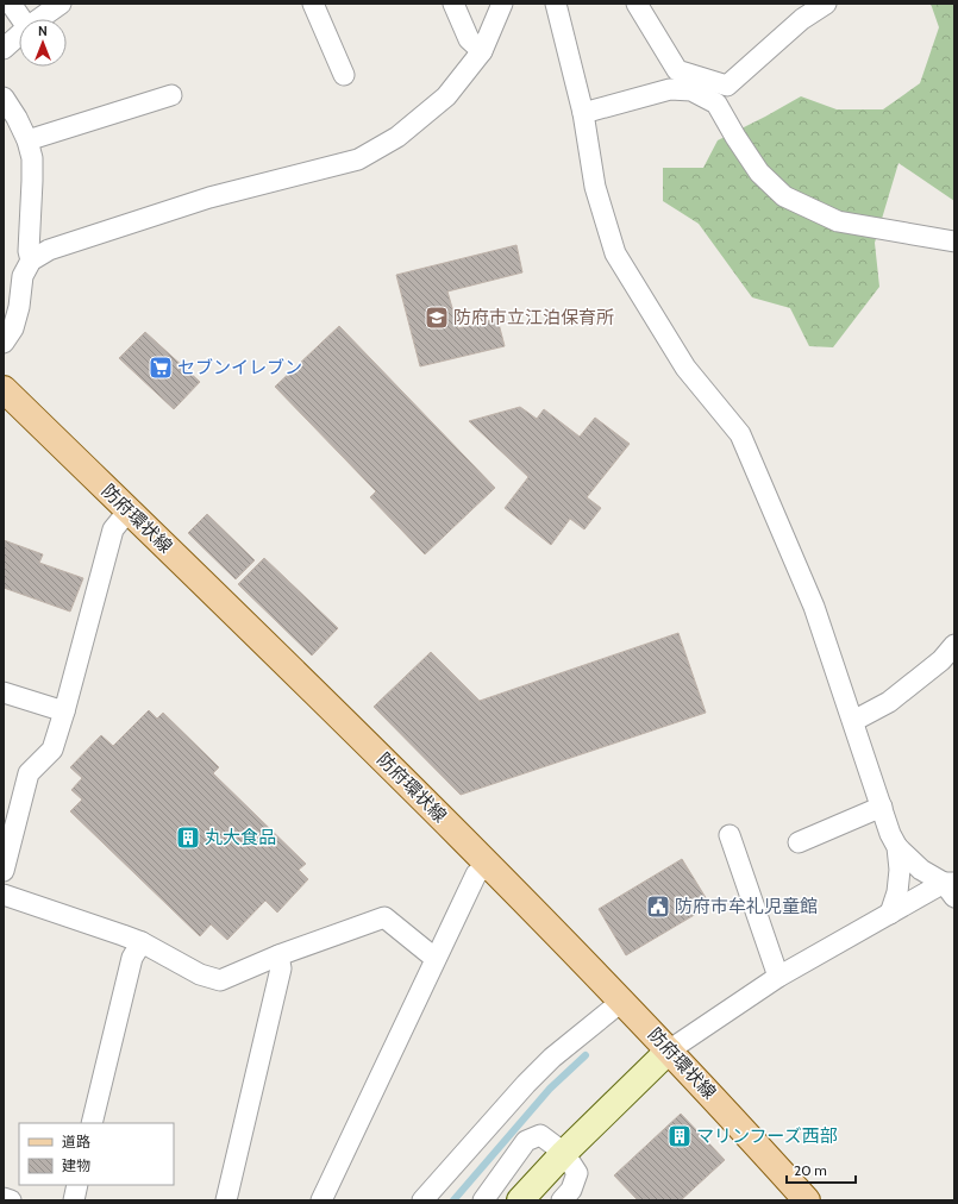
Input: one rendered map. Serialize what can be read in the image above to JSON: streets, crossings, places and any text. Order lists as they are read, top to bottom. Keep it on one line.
{"streets":{"main road":["防府環状線"]},"places":{"school or university":["防府市立江泊保育所"],"supermarket":["セブンイレブン"],"building":["丸大食品","マリンフーズ西部"],"public building":["防府市牟礼児童館"]},"legend":["道路","建物"],"scale_bar":"20 m","north":"top"}
